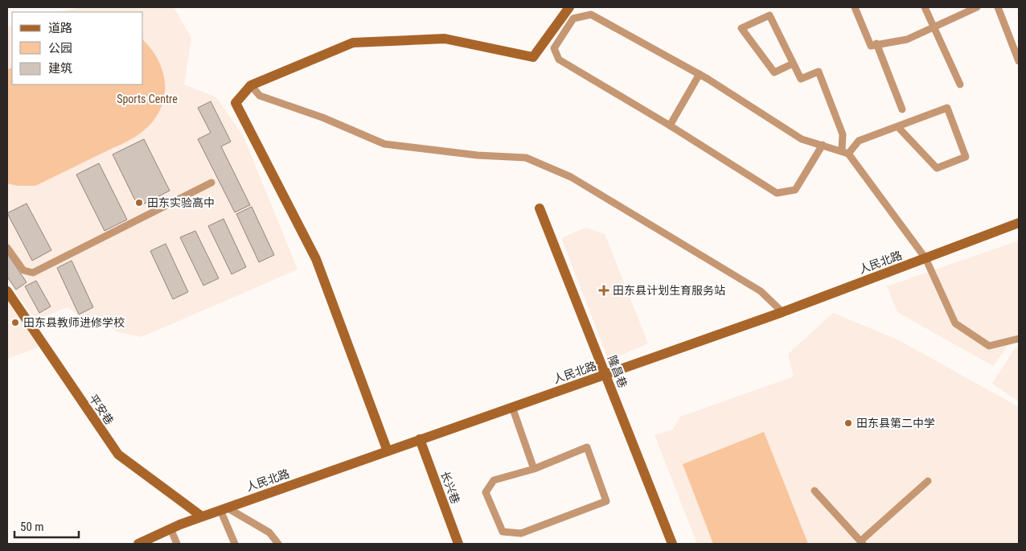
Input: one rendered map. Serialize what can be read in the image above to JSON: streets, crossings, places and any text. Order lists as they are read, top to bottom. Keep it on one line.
{"streets":{"street":["人民北路","隆昌巷","平安巷","长兴巷"]},"crossings":[["人民北路","隆昌巷"],["人民北路","平安巷"],["人民北路","长兴巷"]],"parks":["Sports Centre"],"places":{"other":["田东实验高中","田东县教师进修学校","田东县第二中学"],"health":["田东县计划生育服务站"]},"legend":["道路","公园","建筑"],"scale_bar":"50 m"}
